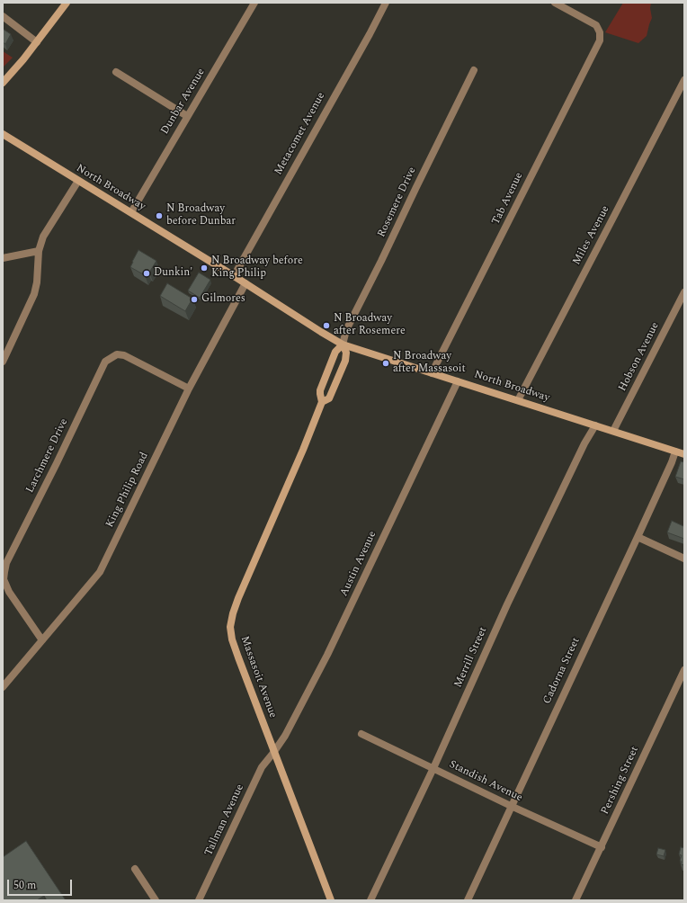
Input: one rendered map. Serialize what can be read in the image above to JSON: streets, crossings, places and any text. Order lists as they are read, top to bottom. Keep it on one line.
{"streets":{"main road":["North Broadway","Massasoit Avenue"],"street":["Dunbar Avenue","Metacomet Avenue","Tab Avenue","Rosemere Drive","Miles Avenue","Hobson Avenue","Larchmere Drive","King Philip Road","Austin Avenue","Merrill Street","Cadorna Street","Pershing Street","Standish Avenue","Tallman Avenue"]},"crossings":[["Dunbar Avenue","North Broadway"],["Metacomet Avenue","North Broadway"],["North Broadway","Tab Avenue"],["North Broadway","Rosemere Drive"],["North Broadway","Miles Avenue"],["North Broadway","Hobson Avenue"],["North Broadway","King Philip Road"],["North Broadway","Austin Avenue"],["North Broadway","Merrill Street"],["North Broadway","Cadorna Street"],["North Broadway","Massasoit Avenue"],["Rosemere Drive","Massasoit Avenue"],["Larchmere Drive","King Philip Road"],["Austin Avenue","Massasoit Avenue"],["Austin Avenue","Tallman Avenue"],["Merrill Street","Standish Avenue"],["Cadorna Street","Standish Avenue"],["Massasoit Avenue","Tallman Avenue"],["Pershing Street","Standish Avenue"]],"places":["N Broadway before Dunbar","N Broadway before King Philip","Dunkin'","Gilmores","N Broadway after Rosemere","N Broadway after Massasoit"],"scale_bar":"50 m"}
